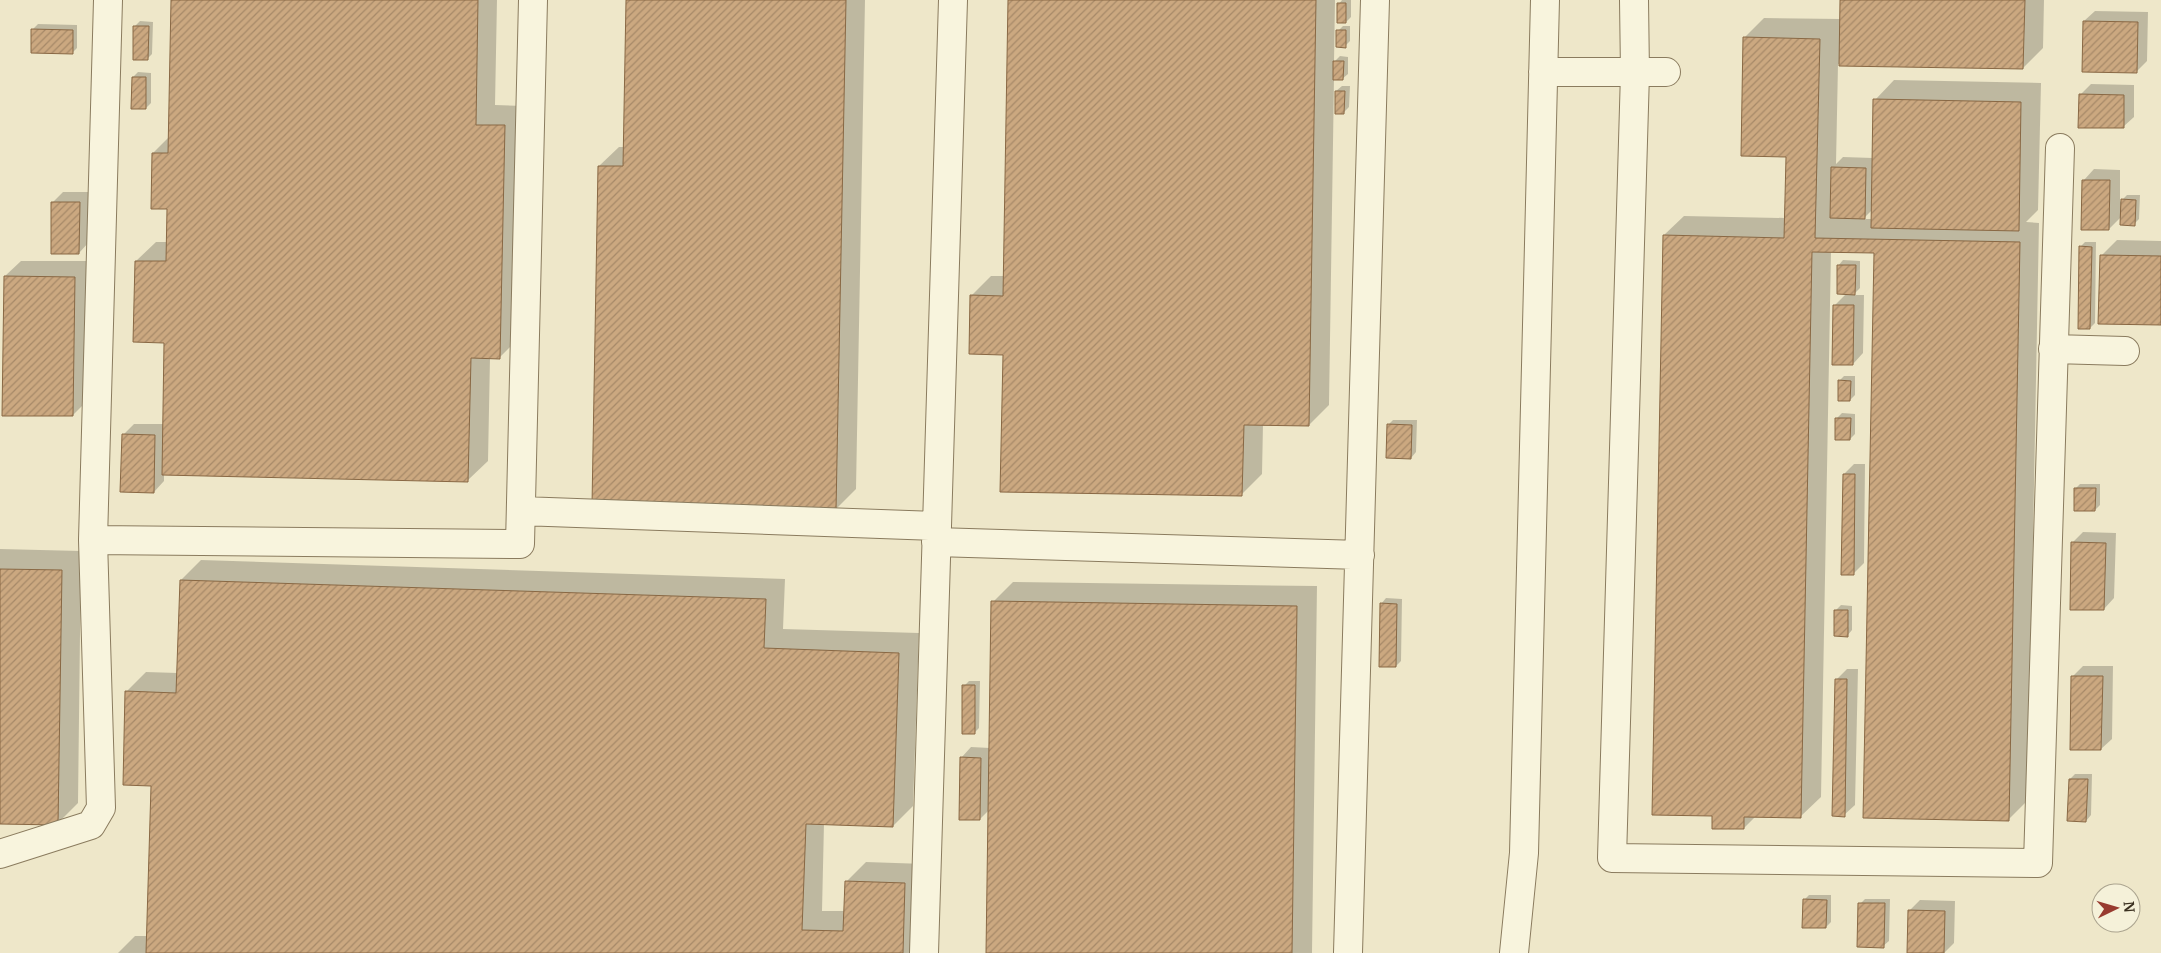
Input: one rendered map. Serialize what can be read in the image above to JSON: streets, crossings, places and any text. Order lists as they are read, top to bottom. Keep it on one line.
{"north":"right"}
